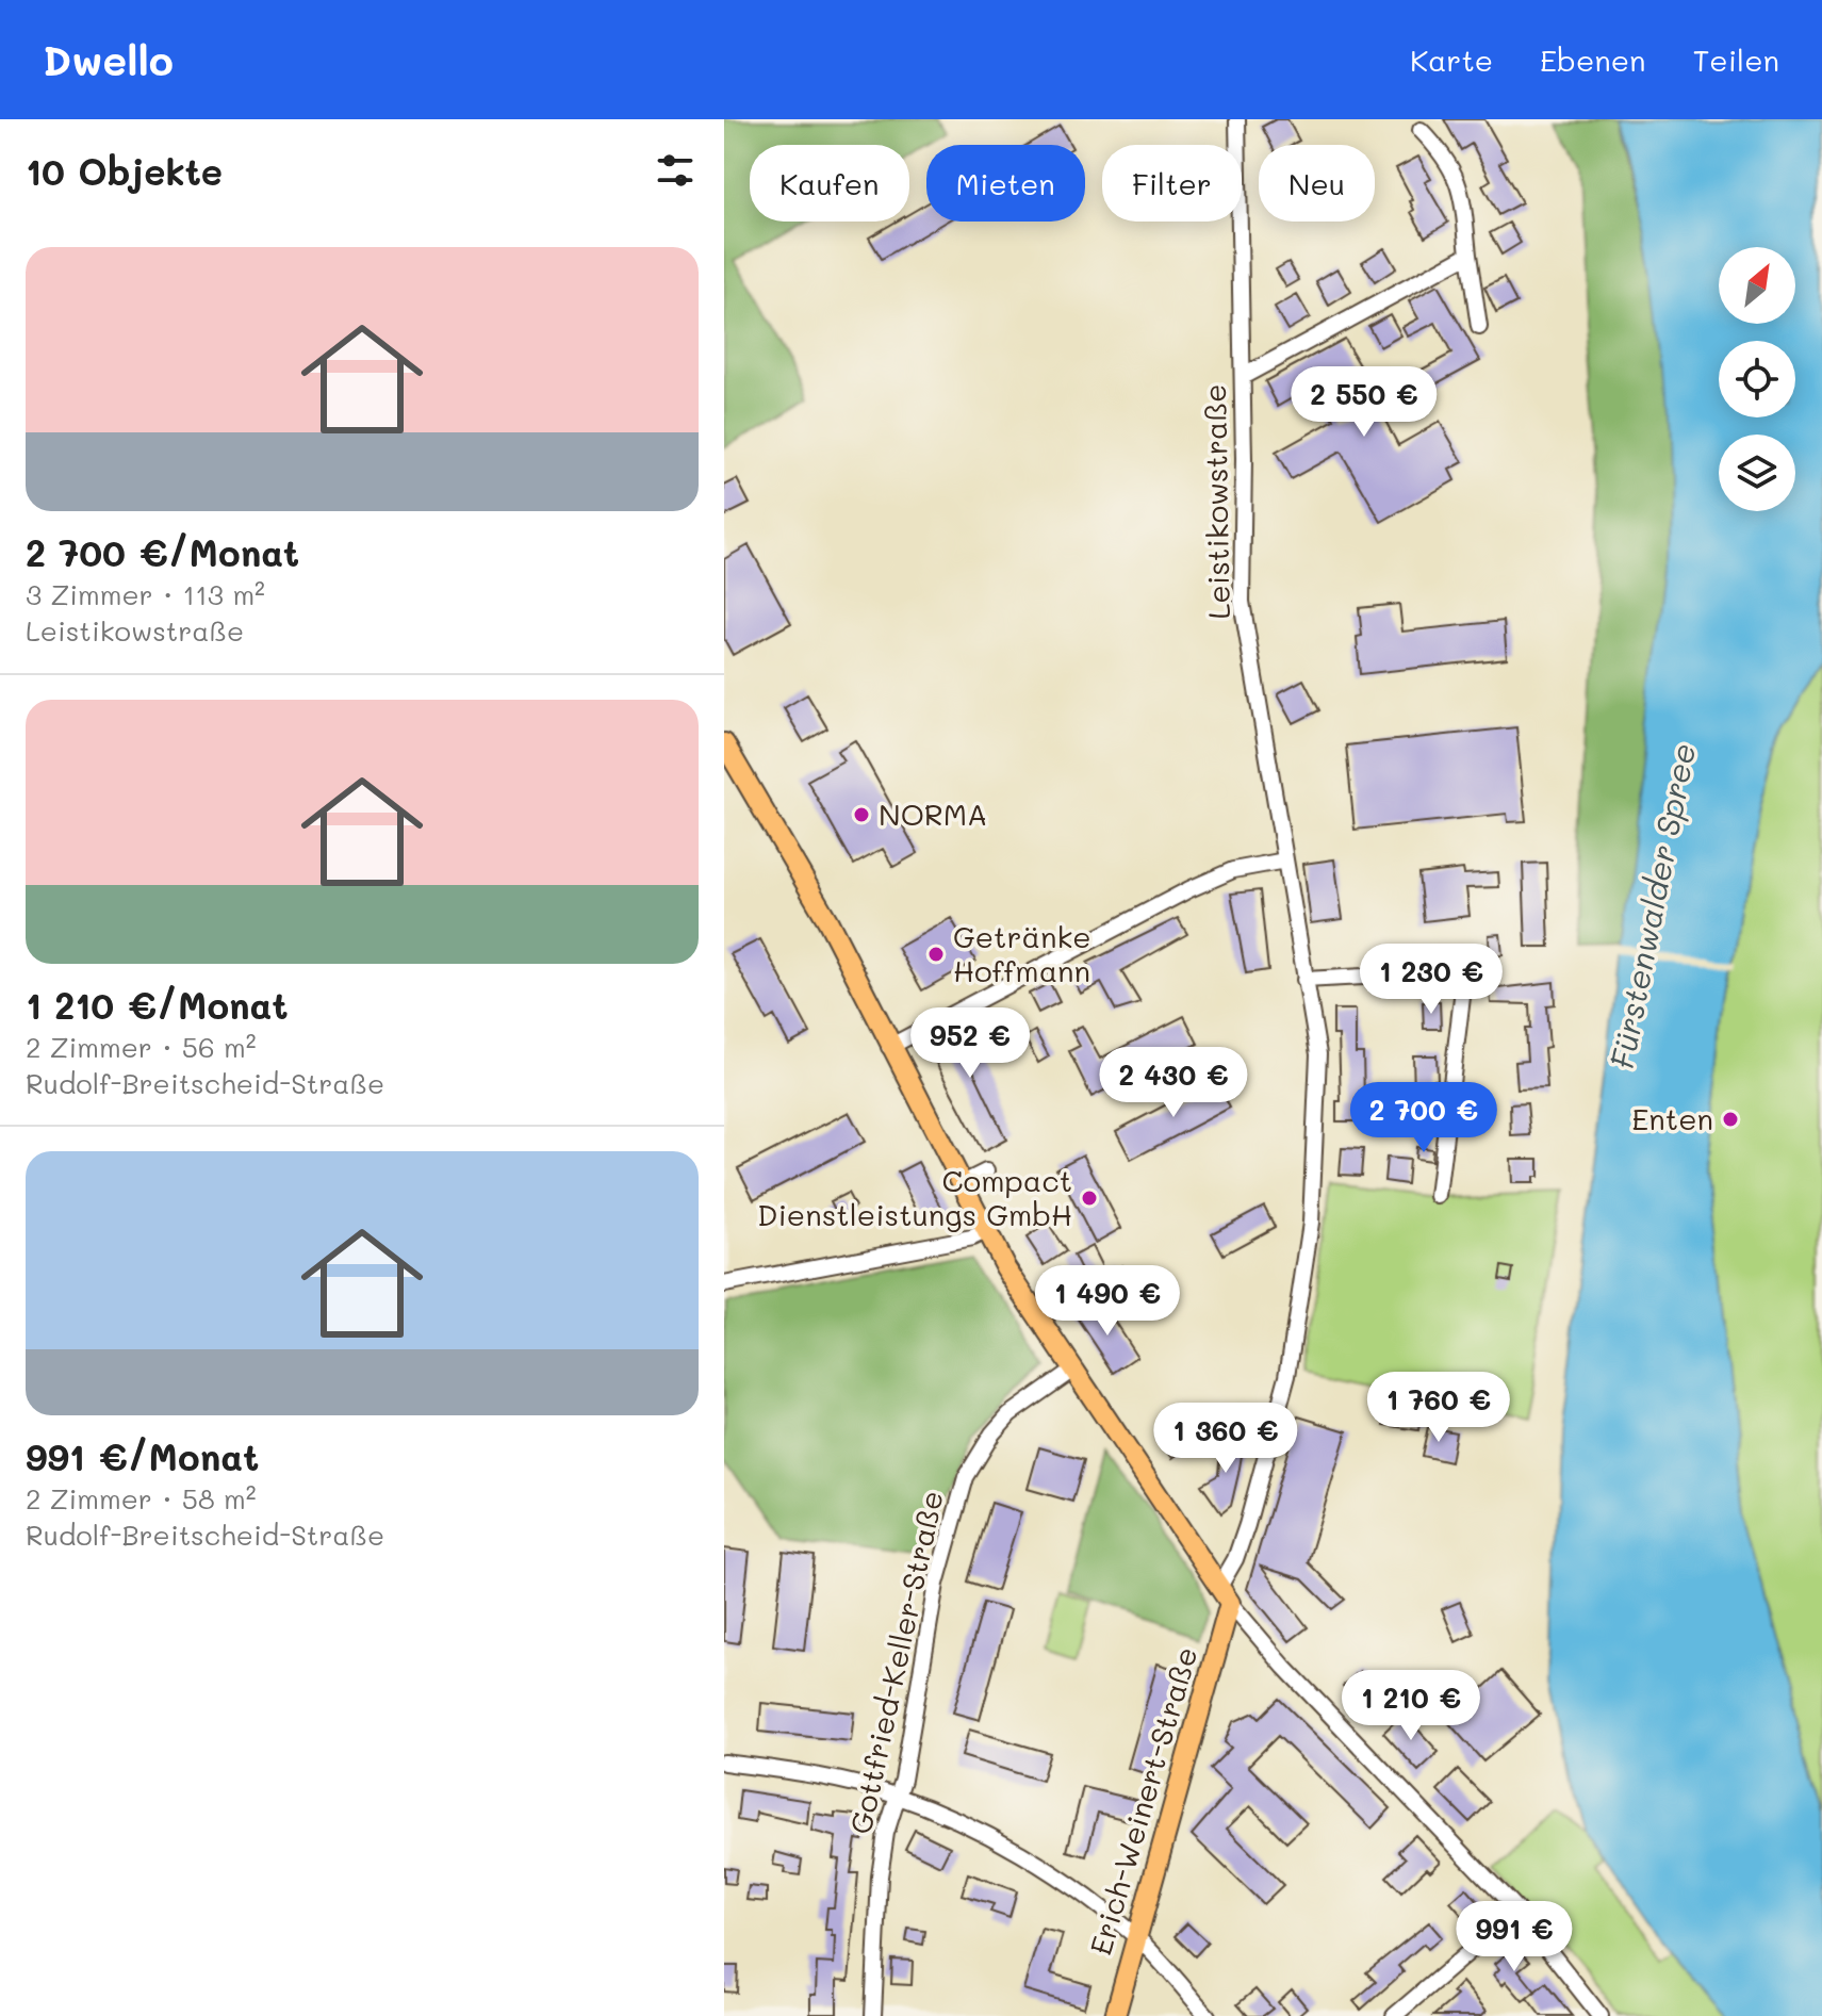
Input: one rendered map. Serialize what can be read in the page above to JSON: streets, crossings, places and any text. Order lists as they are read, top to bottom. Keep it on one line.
{"streets":{"main road":["Erich-Weinert-Straße"],"street":["Leistikowstraße","Gottfried-Keller-Straße"]},"crossings":[["Leistikowstraße","Erich-Weinert-Straße"]],"water":["Fürstenwalder Spree"],"places":["NORMA","Getränke Hoffmann","Enten","Compact Dienstleistungs GmbH"],"north":"top right","page":{"header":"Dwello","nav":["Karte","Ebenen","Teilen"],"heading":"10 Objekte","chip":["Kaufen","Mieten","Filter","Neu"],"list":[{"name":"2 700 €/Monat","note":"3 Zimmer · 113 m² · Leistikowstraße"},{"name":"1 210 €/Monat","note":"2 Zimmer · 56 m² · Rudolf-Breitscheid-Straße"},{"name":"991 €/Monat","note":"2 Zimmer · 58 m² · Rudolf-Breitscheid-Straße"}],"price":["2 550 €","1 230 €","952 €","2 430 €","2 700 €","1 490 €","1 760 €","1 360 €","1 210 €","991 €"]}}
